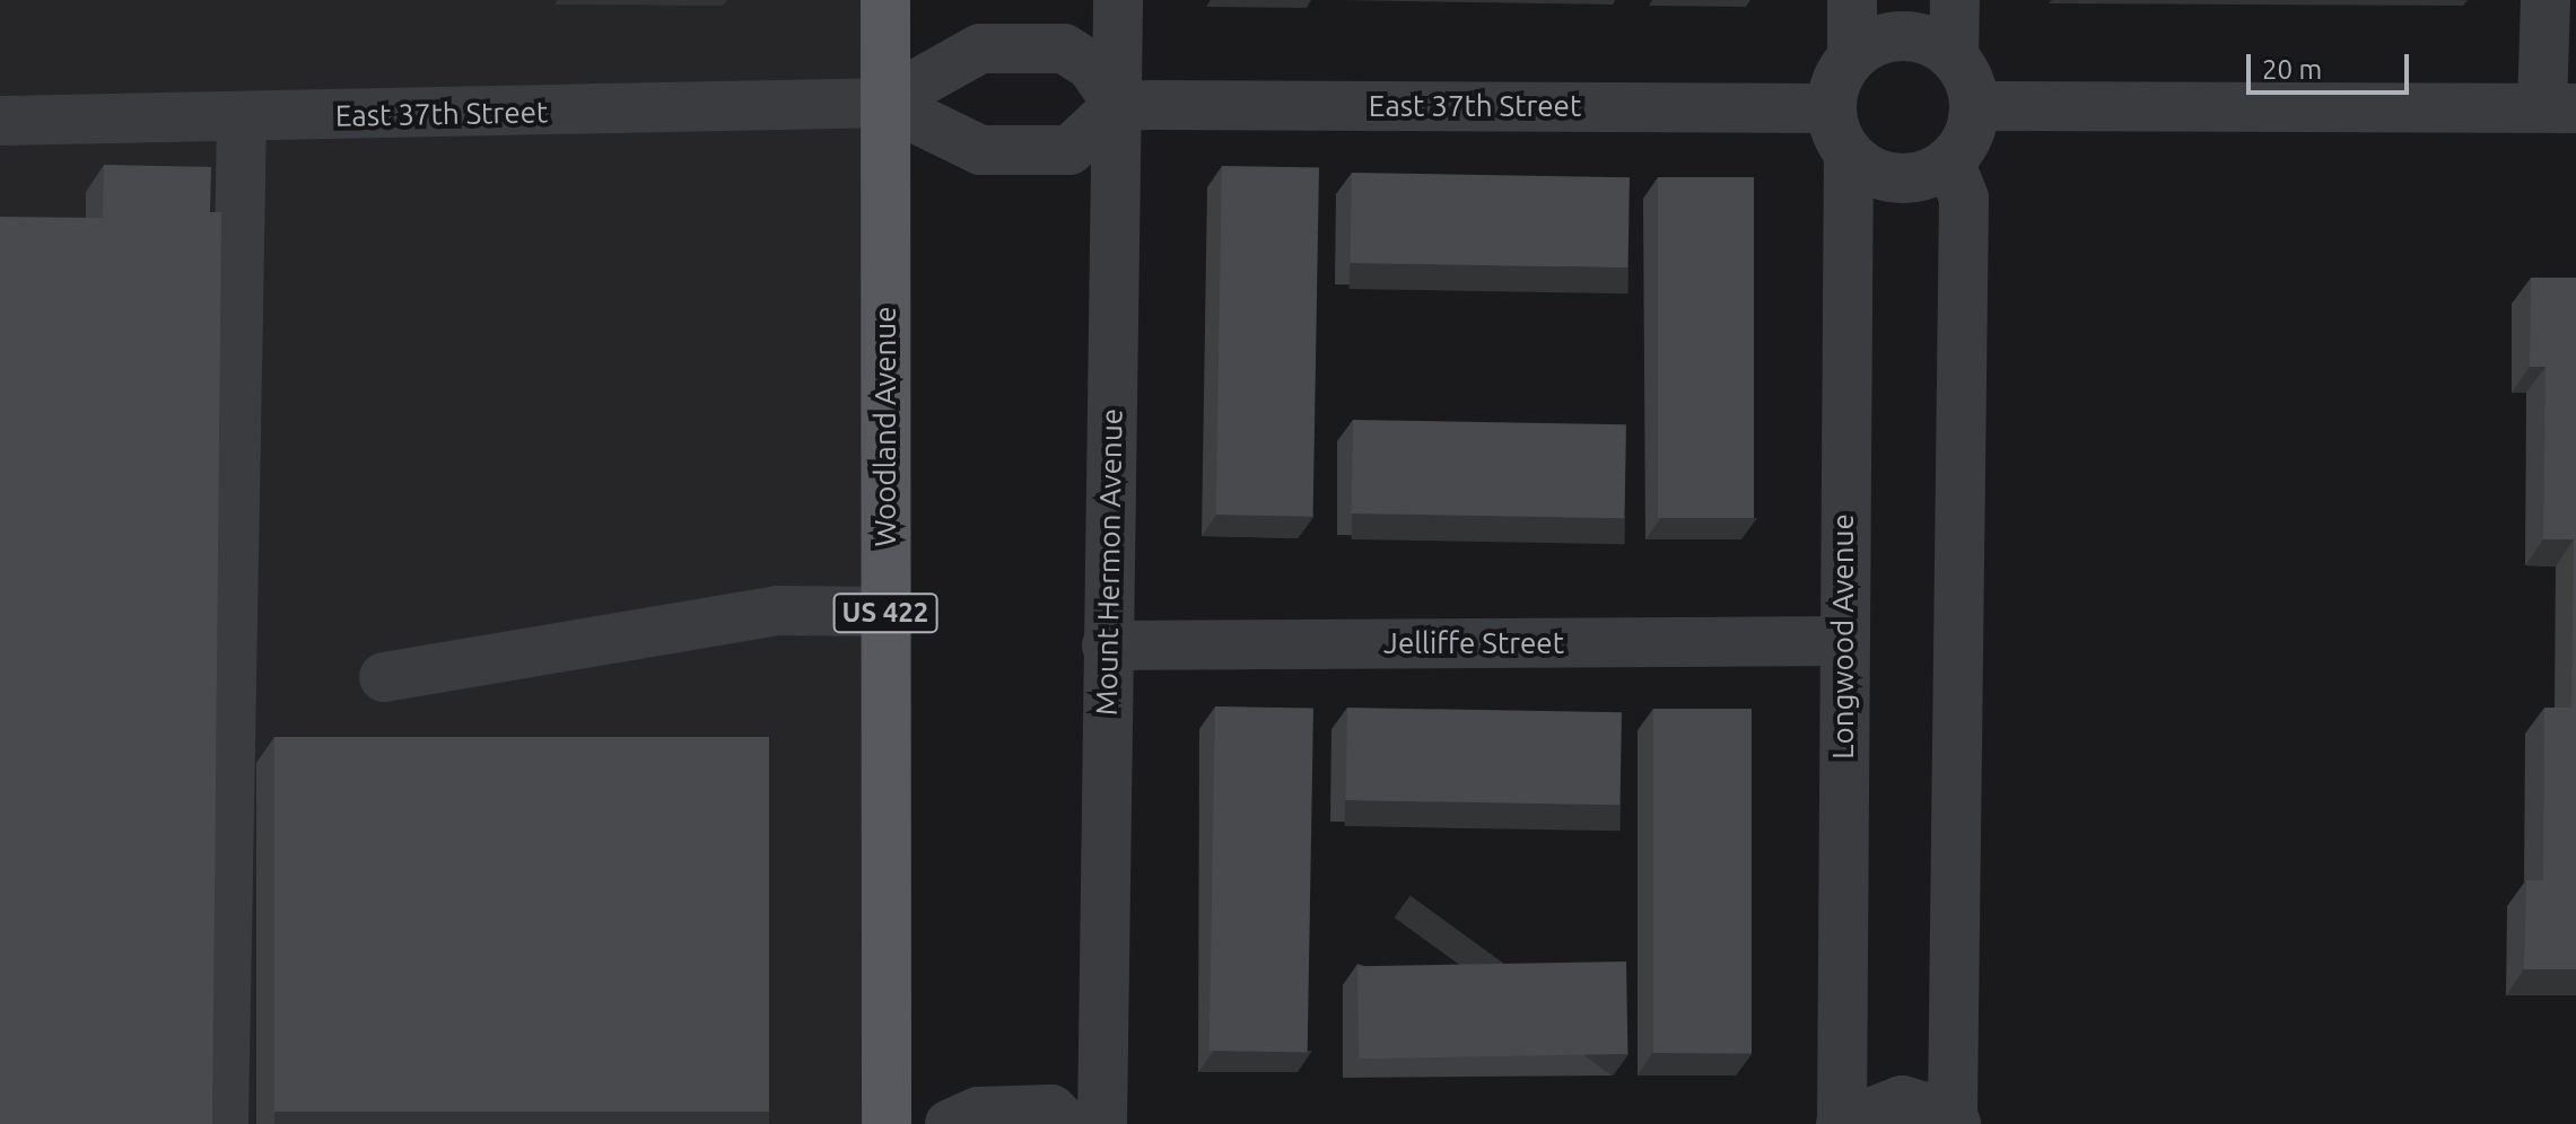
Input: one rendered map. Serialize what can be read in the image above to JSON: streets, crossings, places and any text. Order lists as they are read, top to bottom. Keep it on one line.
{"streets":{"main road":["Woodland Avenue","US 422"],"street":["East 37th Street","Mount Hermon Avenue","Longwood Avenue","Jelliffe Street"]},"crossings":[["East 37th Street","Woodland Avenue"],["East 37th Street","Mount Hermon Avenue"],["East 37th Street","Longwood Avenue"],["Mount Hermon Avenue","Jelliffe Street"],["Longwood Avenue","Jelliffe Street"]],"scale_bar":"20 m"}
